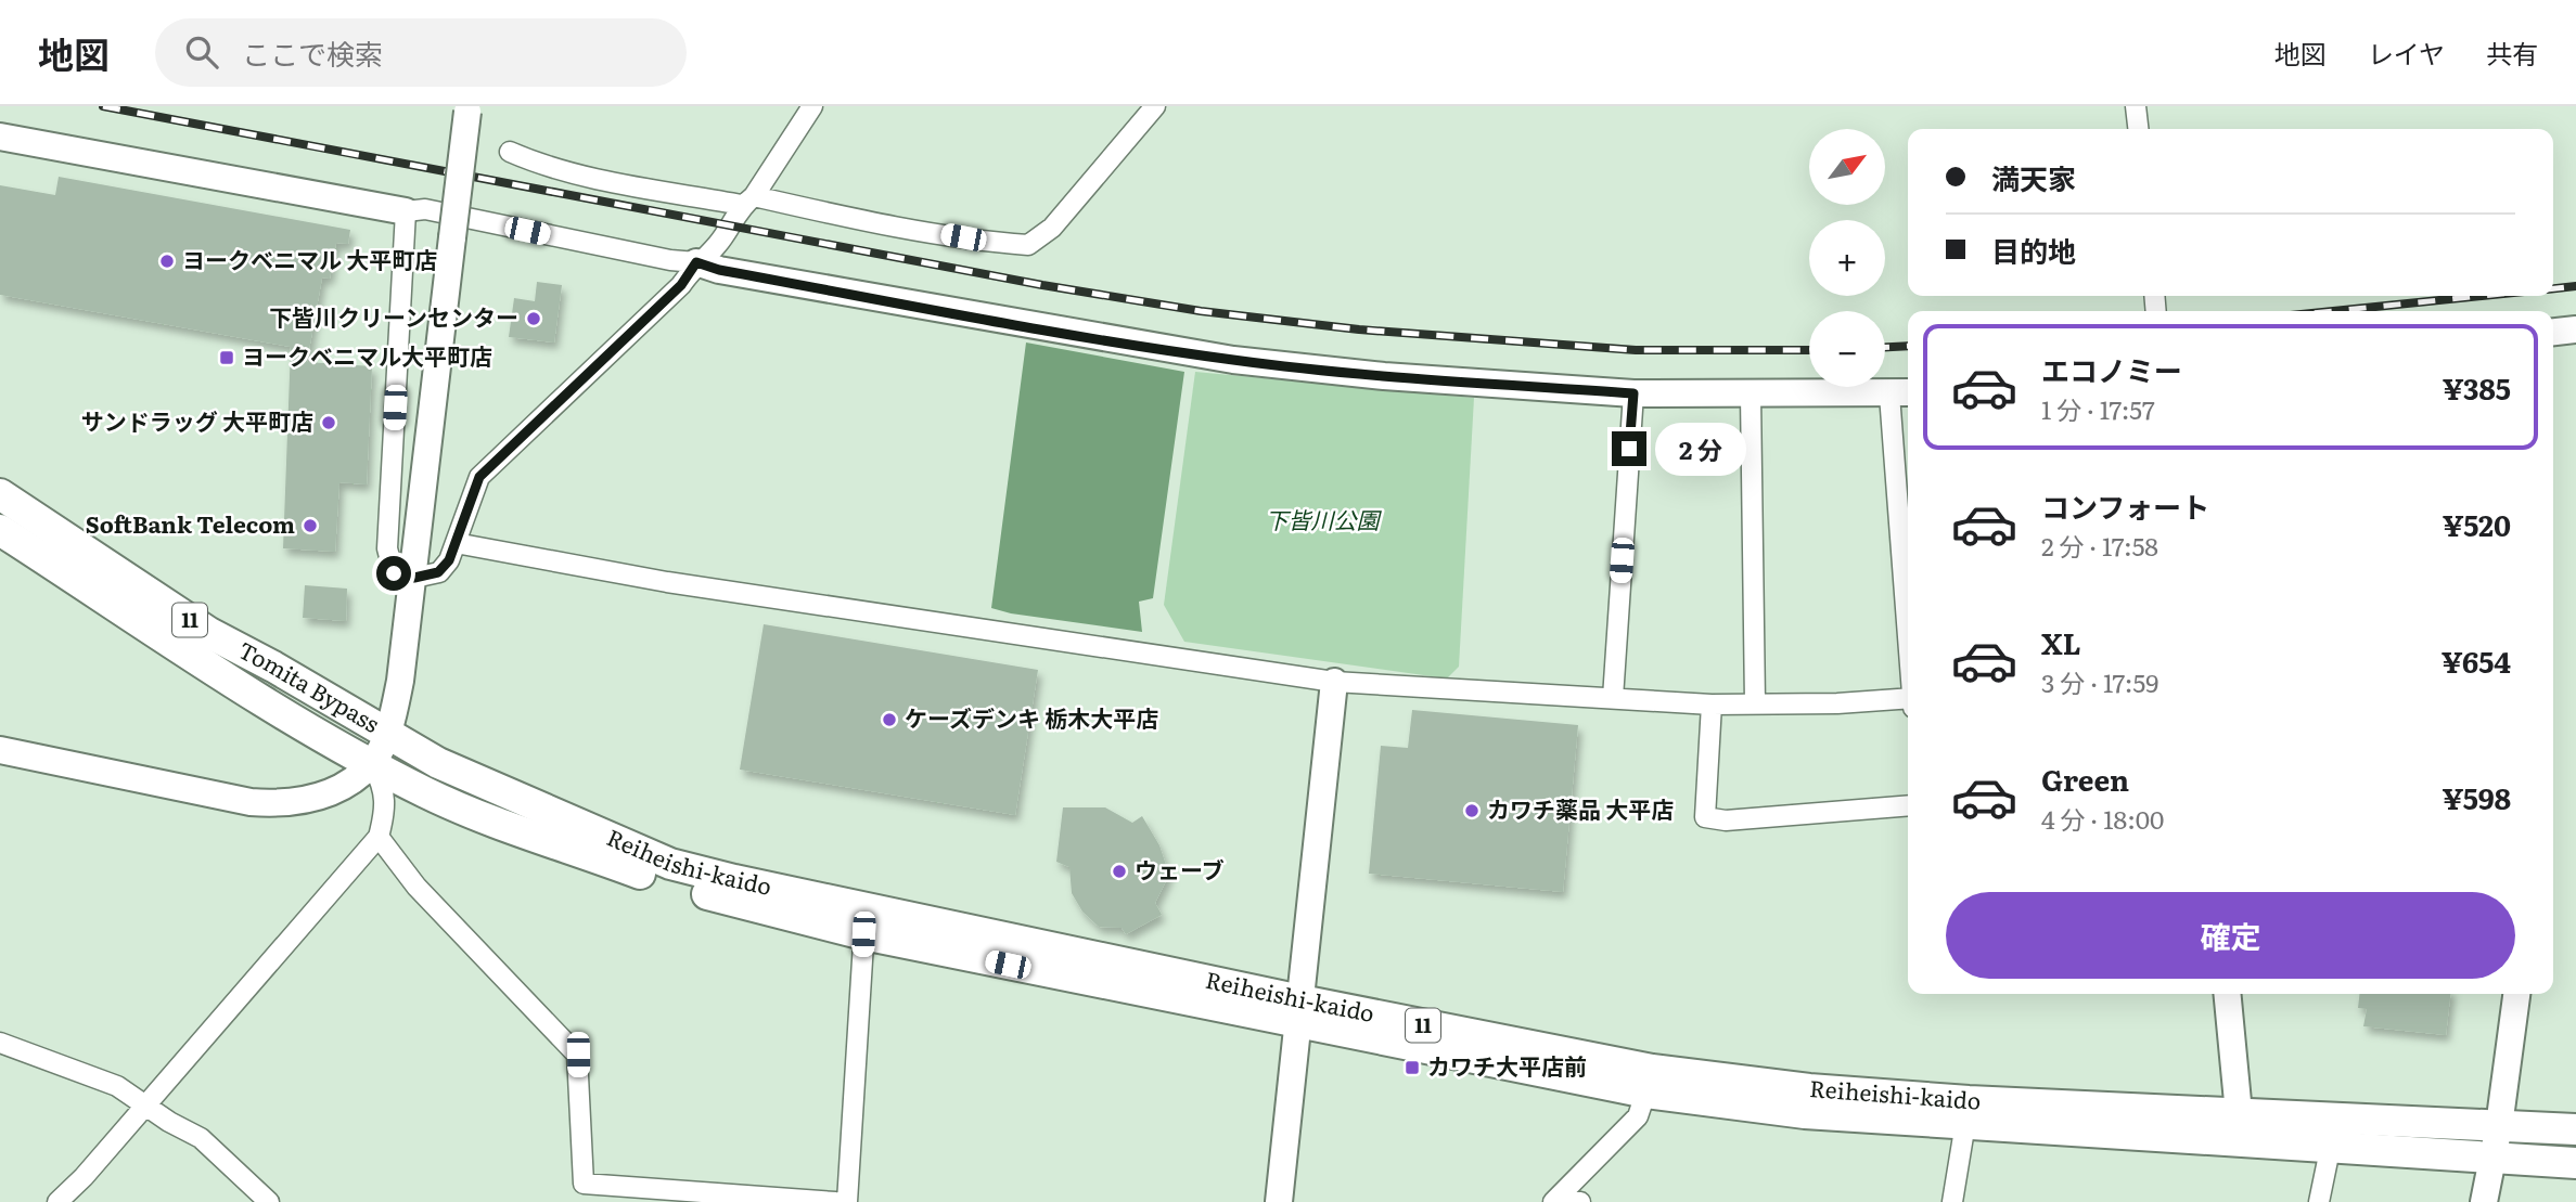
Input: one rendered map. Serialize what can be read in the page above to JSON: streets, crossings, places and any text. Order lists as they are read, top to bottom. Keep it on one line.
{"streets":{"main road":["11","Tomita Bypass","Reiheishi-kaido"]},"crossings":[["Tomita Bypass","Reiheishi-kaido"]],"parks":["下皆川公園"],"places":{"other":["ヨークベニマル 大平町店","下皆川クリーンセンター","サンドラッグ 大平町店","SoftBank Telecom","ケーズデンキ 栃木大平店","カワチ薬品 大平店","ウェーブ"],"transit":["ヨークベニマル大平町店","カワチ大平店前"]},"north":"top right","page":{"header":"地図","search":"ここで検索","nav":["地図","レイヤ","共有"],"map_buttons":["+","−"],"banner":["満天家","目的地"],"list":[{"name":"エコノミー","note":"1 分 · 17:57","value":"¥385"},{"name":"コンフォート","note":"2 分 · 17:58","value":"¥520"},{"name":"XL","note":"3 分 · 17:59","value":"¥654"},{"name":"Green","note":"4 分 · 18:00","value":"¥598"}],"bubble":"2 分","buttons":"確定"}}
